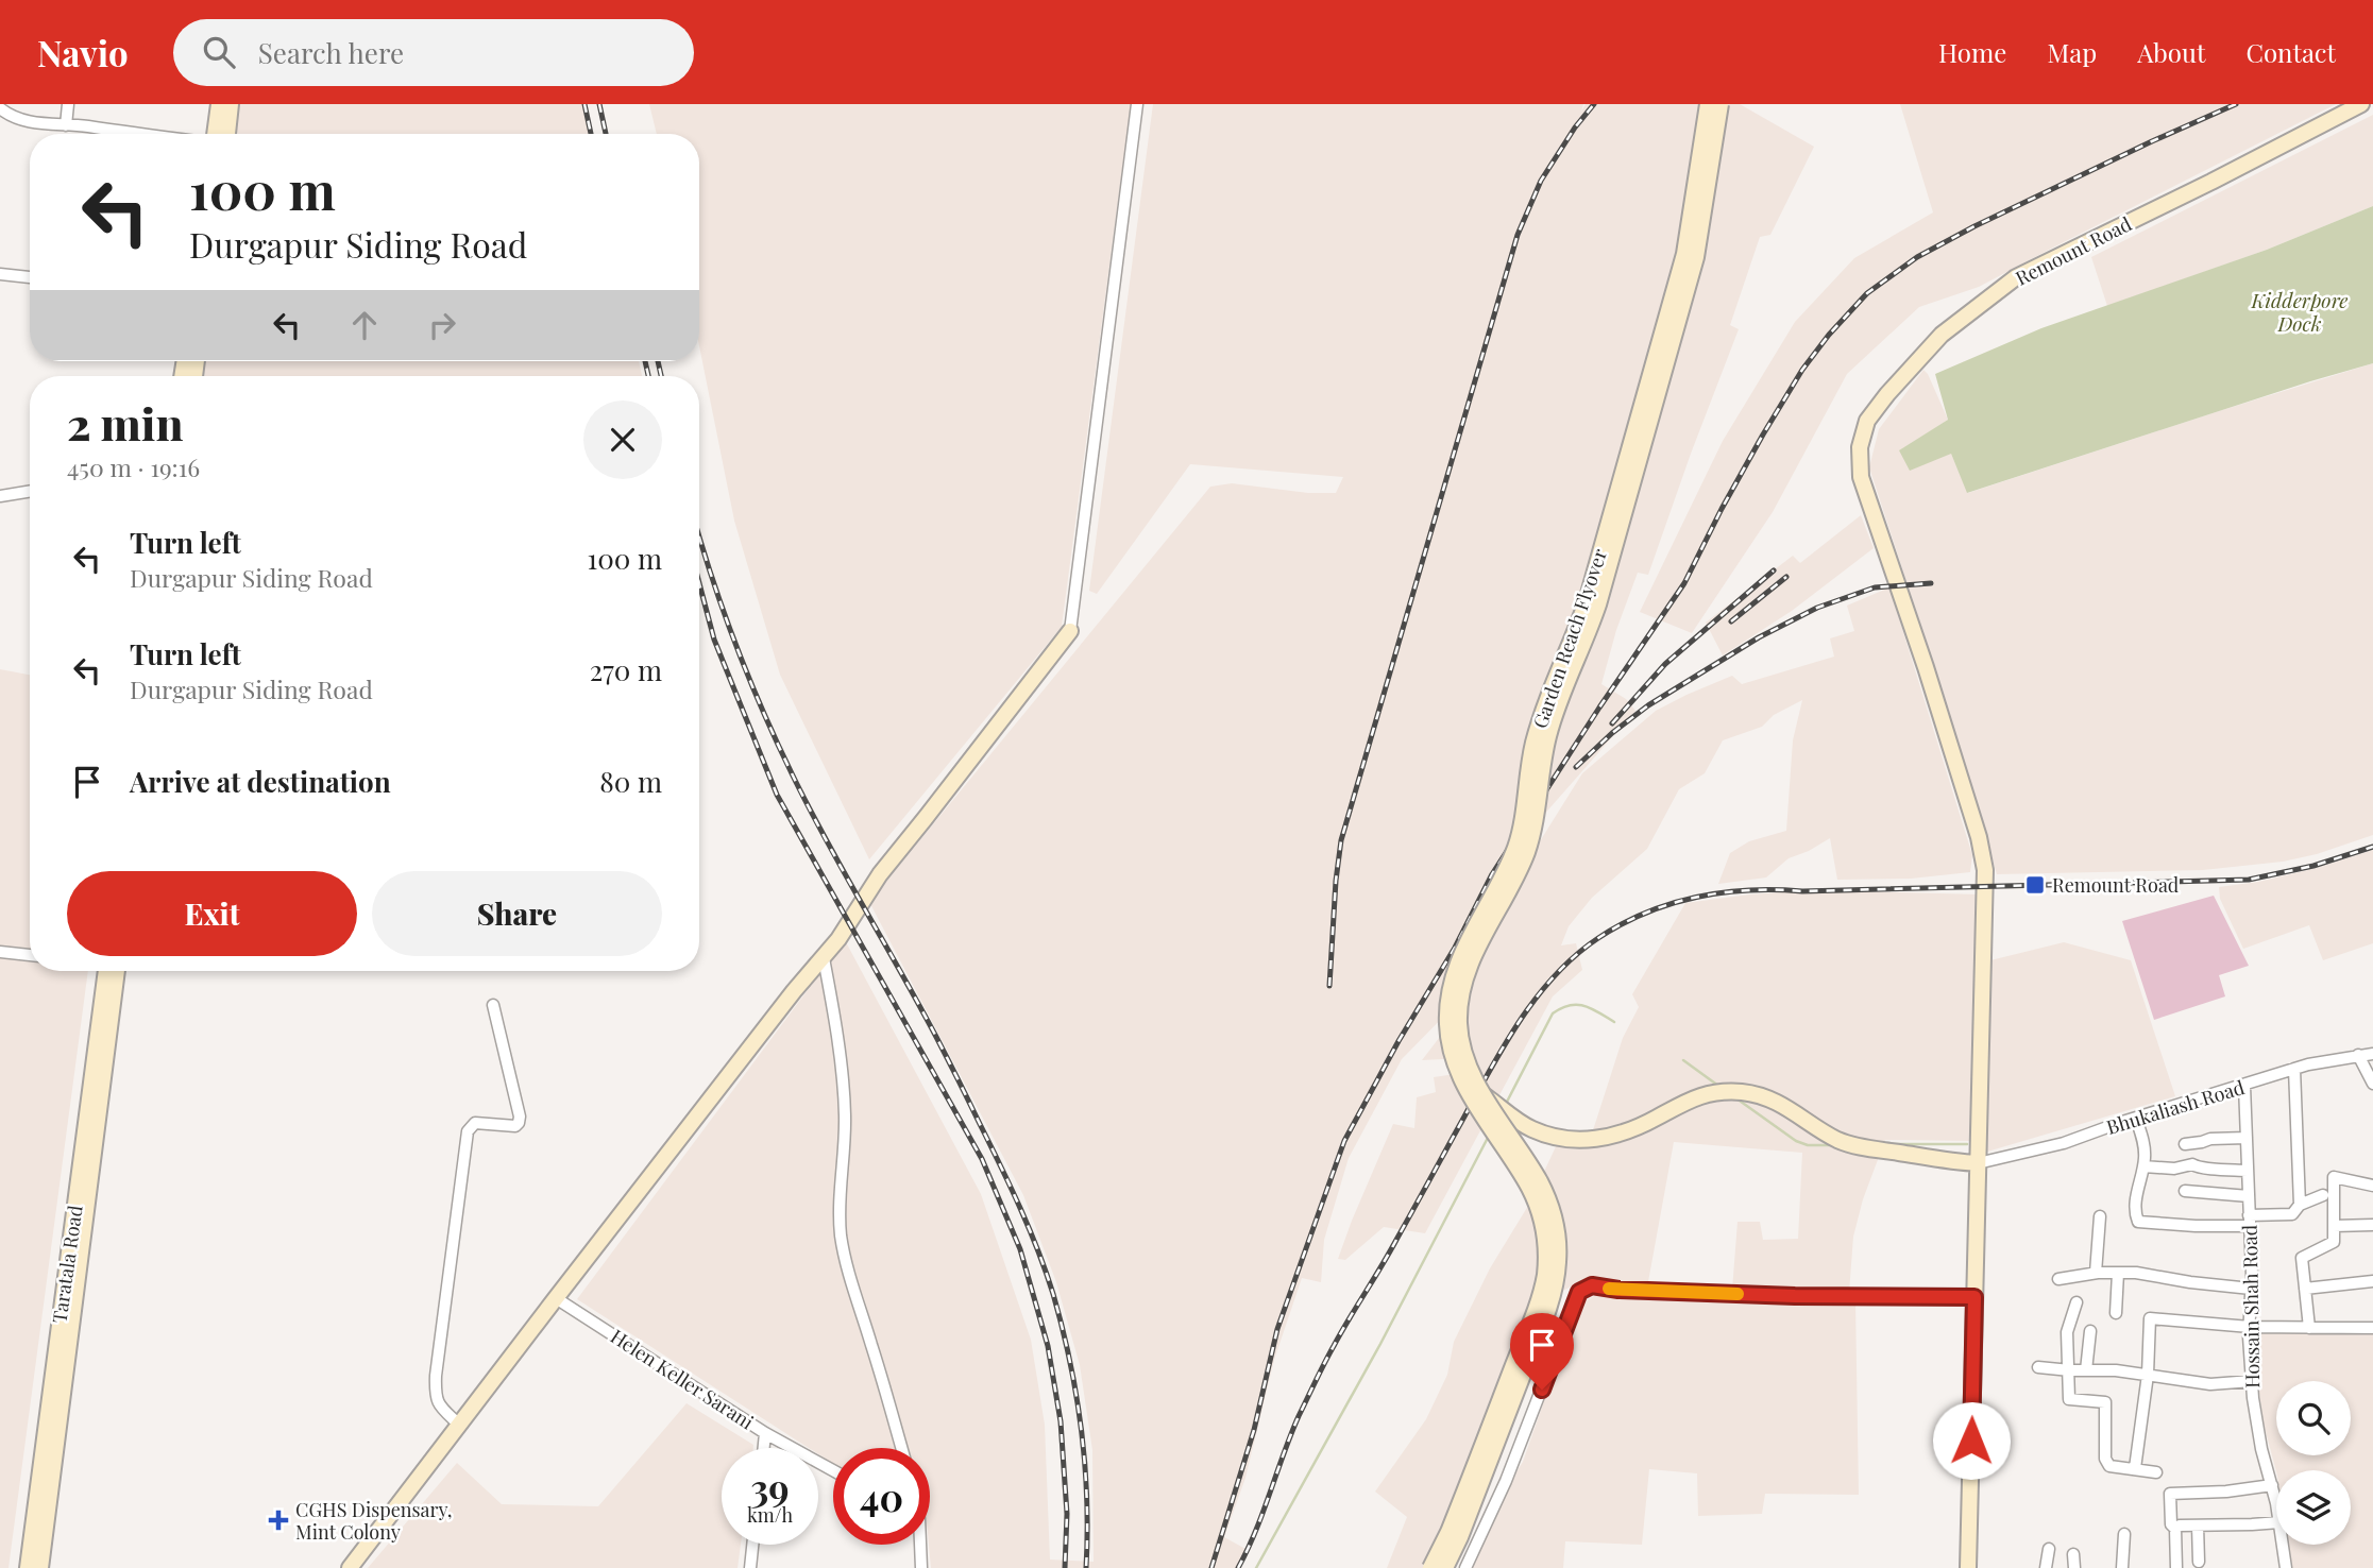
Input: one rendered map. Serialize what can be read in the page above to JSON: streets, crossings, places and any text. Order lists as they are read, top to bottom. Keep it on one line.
{"streets":{"main road":["Remount Road","Garden Reach Flyover","Taratala Road"],"street":["Bhukaliash Road","Hossain Shah Road","Helen Keller Sarani"]},"crossings":[["Remount Road","Bhukaliash Road"],["Bhukaliash Road","Hossain Shah Road"]],"water":["Kidderpore Dock"],"places":{"transit":["Remount Road"],"health":["CGHS Dispensary, Mint Colony"]},"page":{"header":"Navio","search":"Search here","nav":["Home","Map","About","Contact"],"turn":["100 m","Durgapur Siding Road"],"heading":["2 min","450 m · 19:16"],"list":[{"name":"Turn left","note":"Durgapur Siding Road","value":"100 m"},{"name":"Turn left","note":"Durgapur Siding Road","value":"270 m"},{"name":"Arrive at destination","value":"80 m"}],"buttons":["Exit","Share"],"speed":"39 km/h","limit":"40"}}
